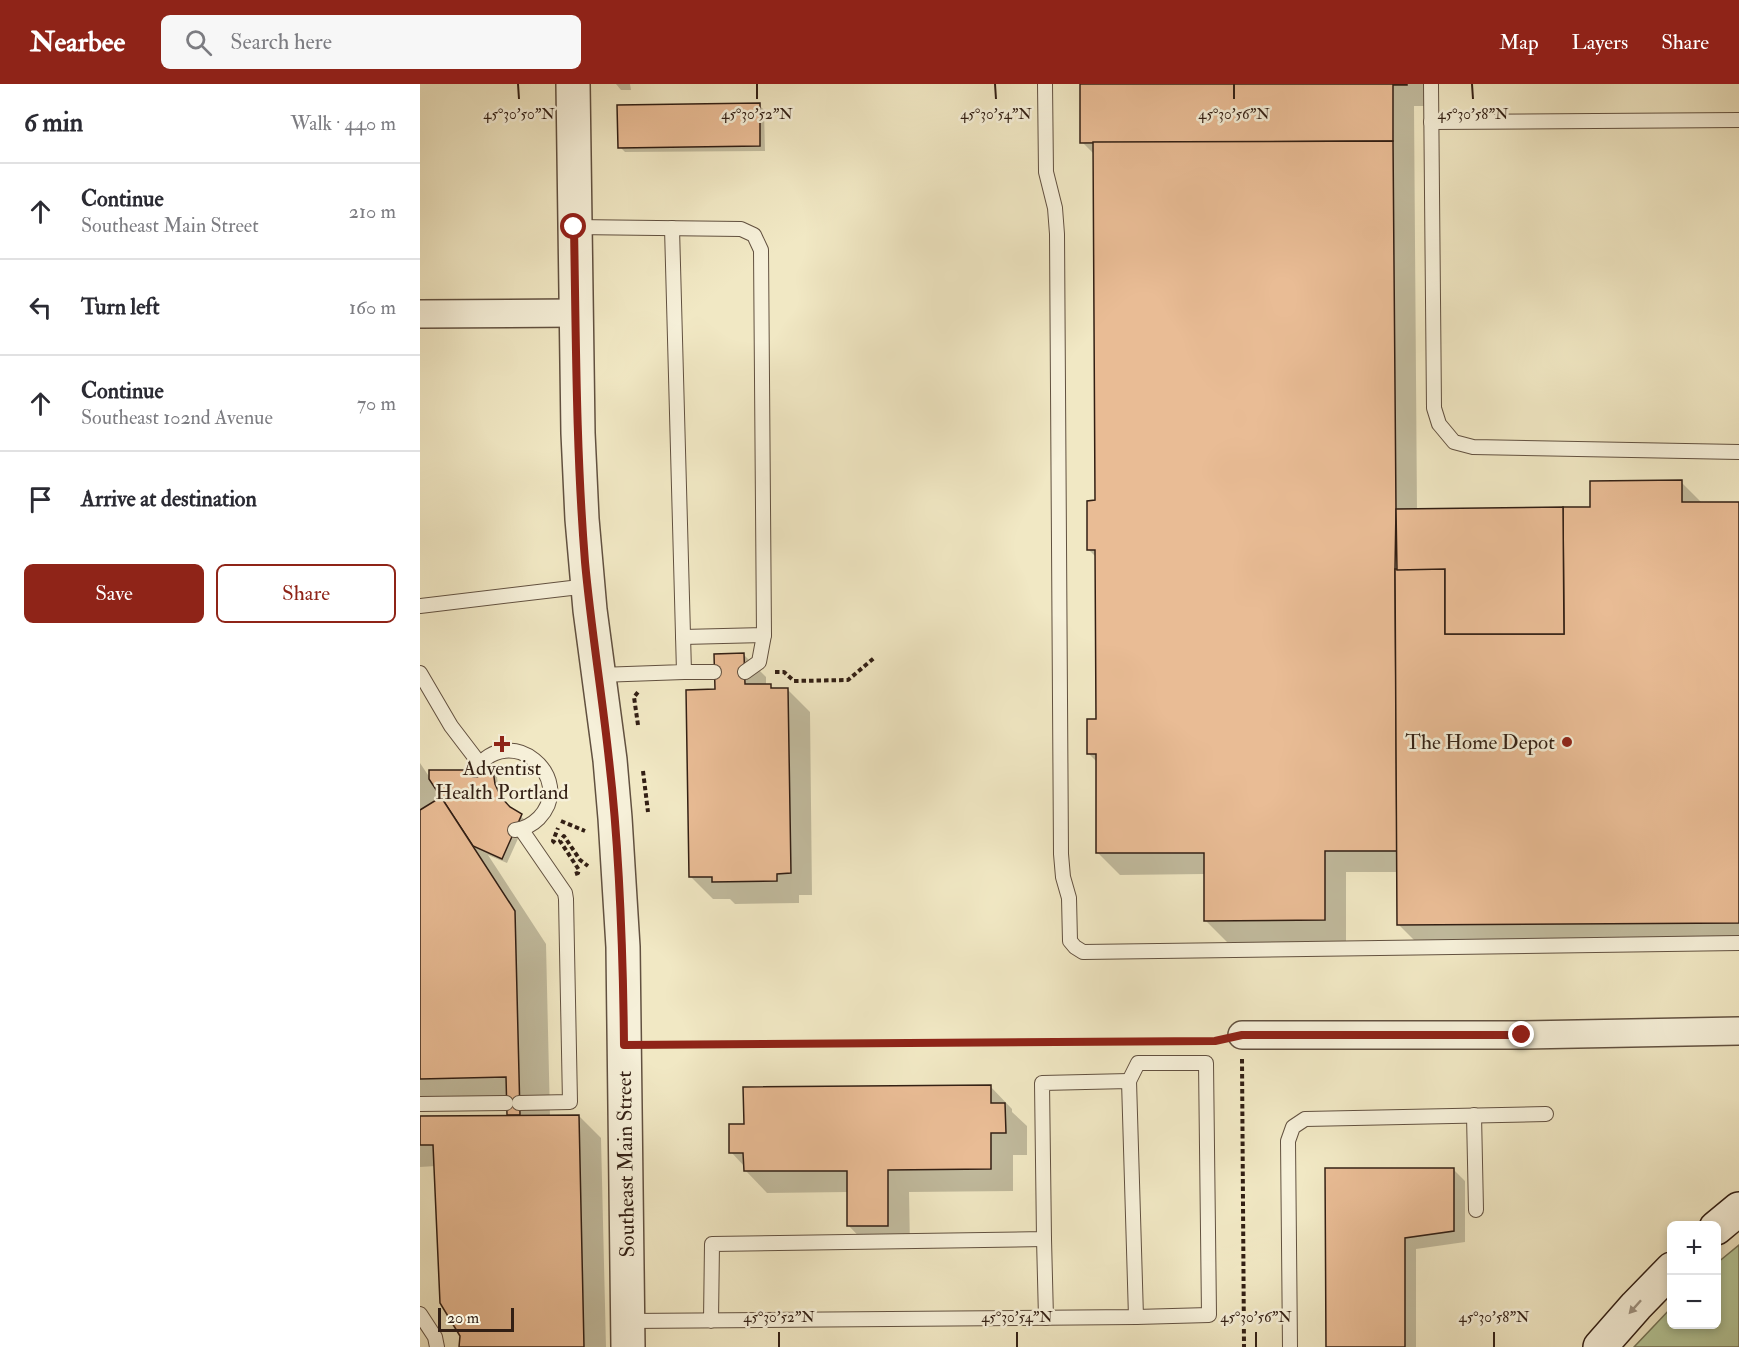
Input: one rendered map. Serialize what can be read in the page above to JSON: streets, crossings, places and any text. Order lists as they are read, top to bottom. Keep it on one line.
{"streets":{"street":["Southeast Main Street"]},"places":{"other":["The Home Depot"],"health":["Adventist Health Portland"]},"scale_bar":"20 m","page":{"header":"Nearbee","search":"Search here","nav":["Map","Layers","Share"],"heading":["6 min","Walk · 440 m"],"list":[["Continue","Southeast Main Street","210 m"],["Turn left","160 m"],["Continue","Southeast 102nd Avenue","70 m"],"Arrive at destination"],"buttons":["Save","Share"],"map_buttons":["+","−"],"scale":"20 m"},"coordinates":["45°30'50\"N","45°30'52\"N","45°30'54\"N","45°30'56\"N","45°30'58\"N"]}
